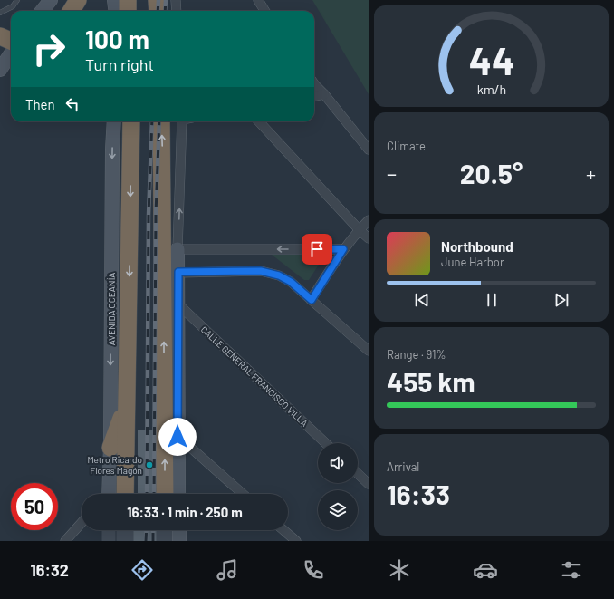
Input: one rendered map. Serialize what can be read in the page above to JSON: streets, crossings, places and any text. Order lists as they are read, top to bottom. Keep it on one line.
{"streets":{"highway":["AVENIDA OCEANÍA"],"street":["CALLE GENERAL FRANCISCO VILLA"]},"places":["Metro Ricardo Flores Magón"],"page":{"turn":["100 m","Turn right"],"then":"Then","tile":["Climate",["Range · 91%","455 km"],["Arrival","16:33"]],"heat":["−","20.5°","+"],"song":["Northbound","June Harbor"],"limit":"50","trip":"16:33 · 1 min · 250 m","tabs":"16:32","gauge":["44","km/h"]}}
